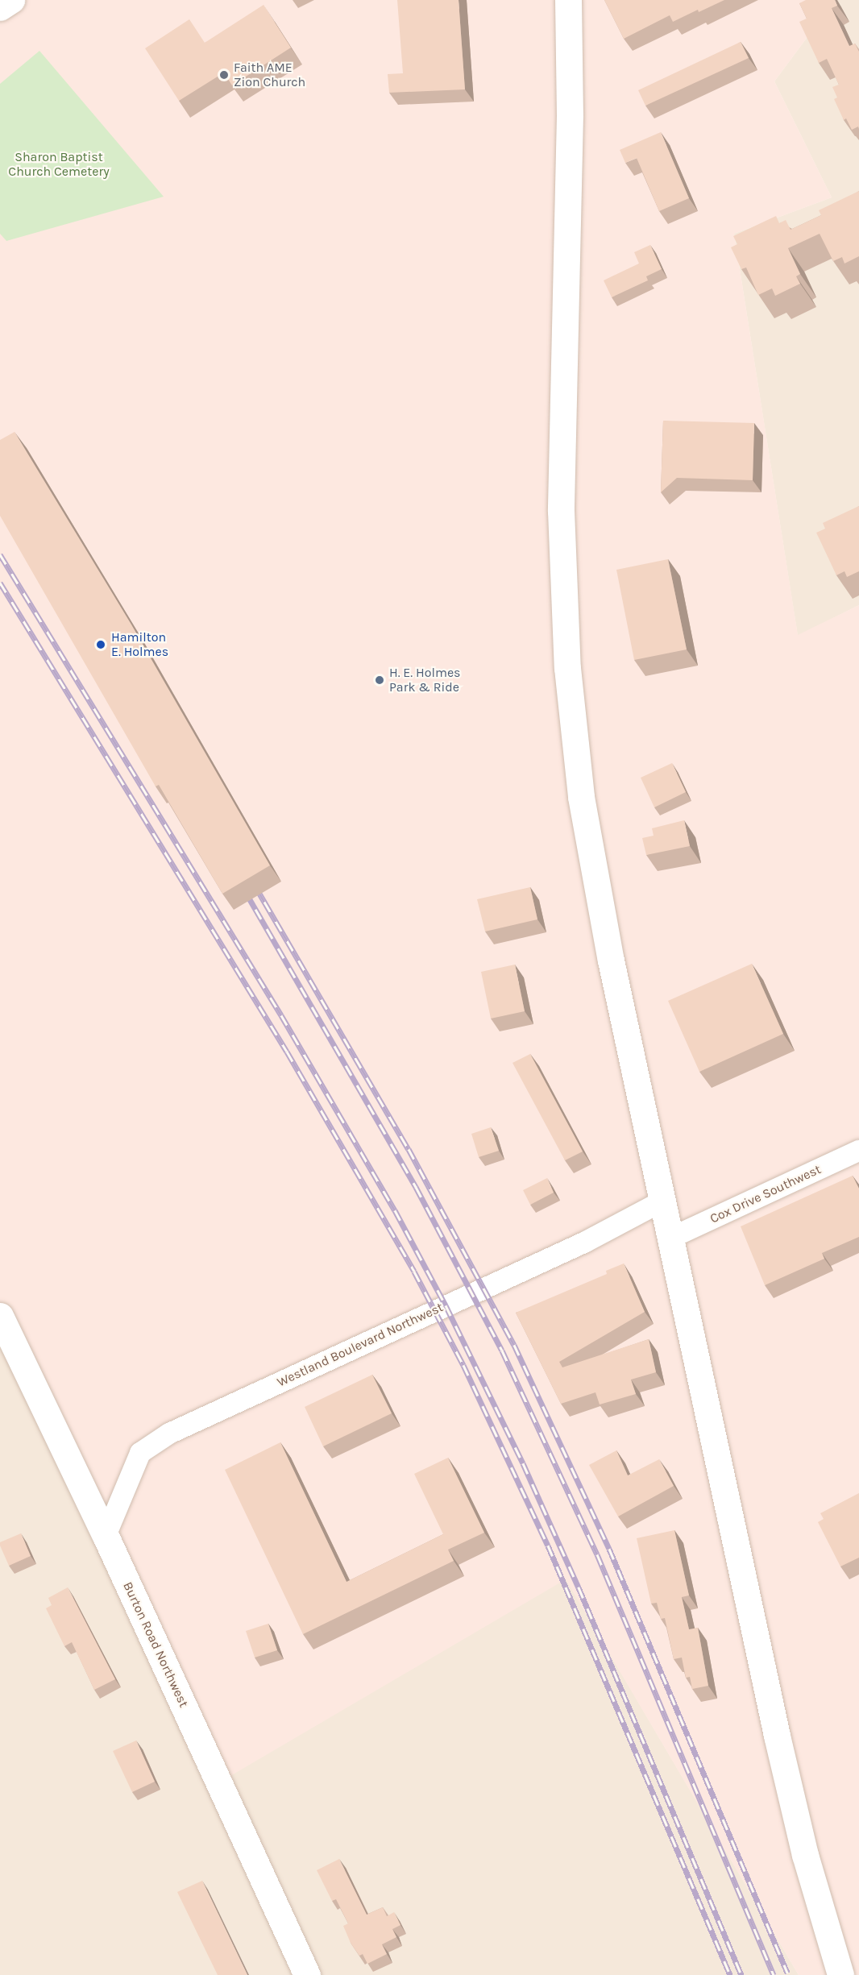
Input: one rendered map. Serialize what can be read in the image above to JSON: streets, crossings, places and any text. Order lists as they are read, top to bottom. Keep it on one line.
{"streets":{"main road":["Burton Road Northwest"],"street":["Cox Drive Southwest","Westland Boulevard Northwest"]},"crossings":[["Westland Boulevard Northwest","Burton Road Northwest"]],"parks":["Sharon Baptist Church Cemetery"],"places":["Faith AME Zion Church","Hamilton E. Holmes","H. E. Holmes Park & Ride"]}
